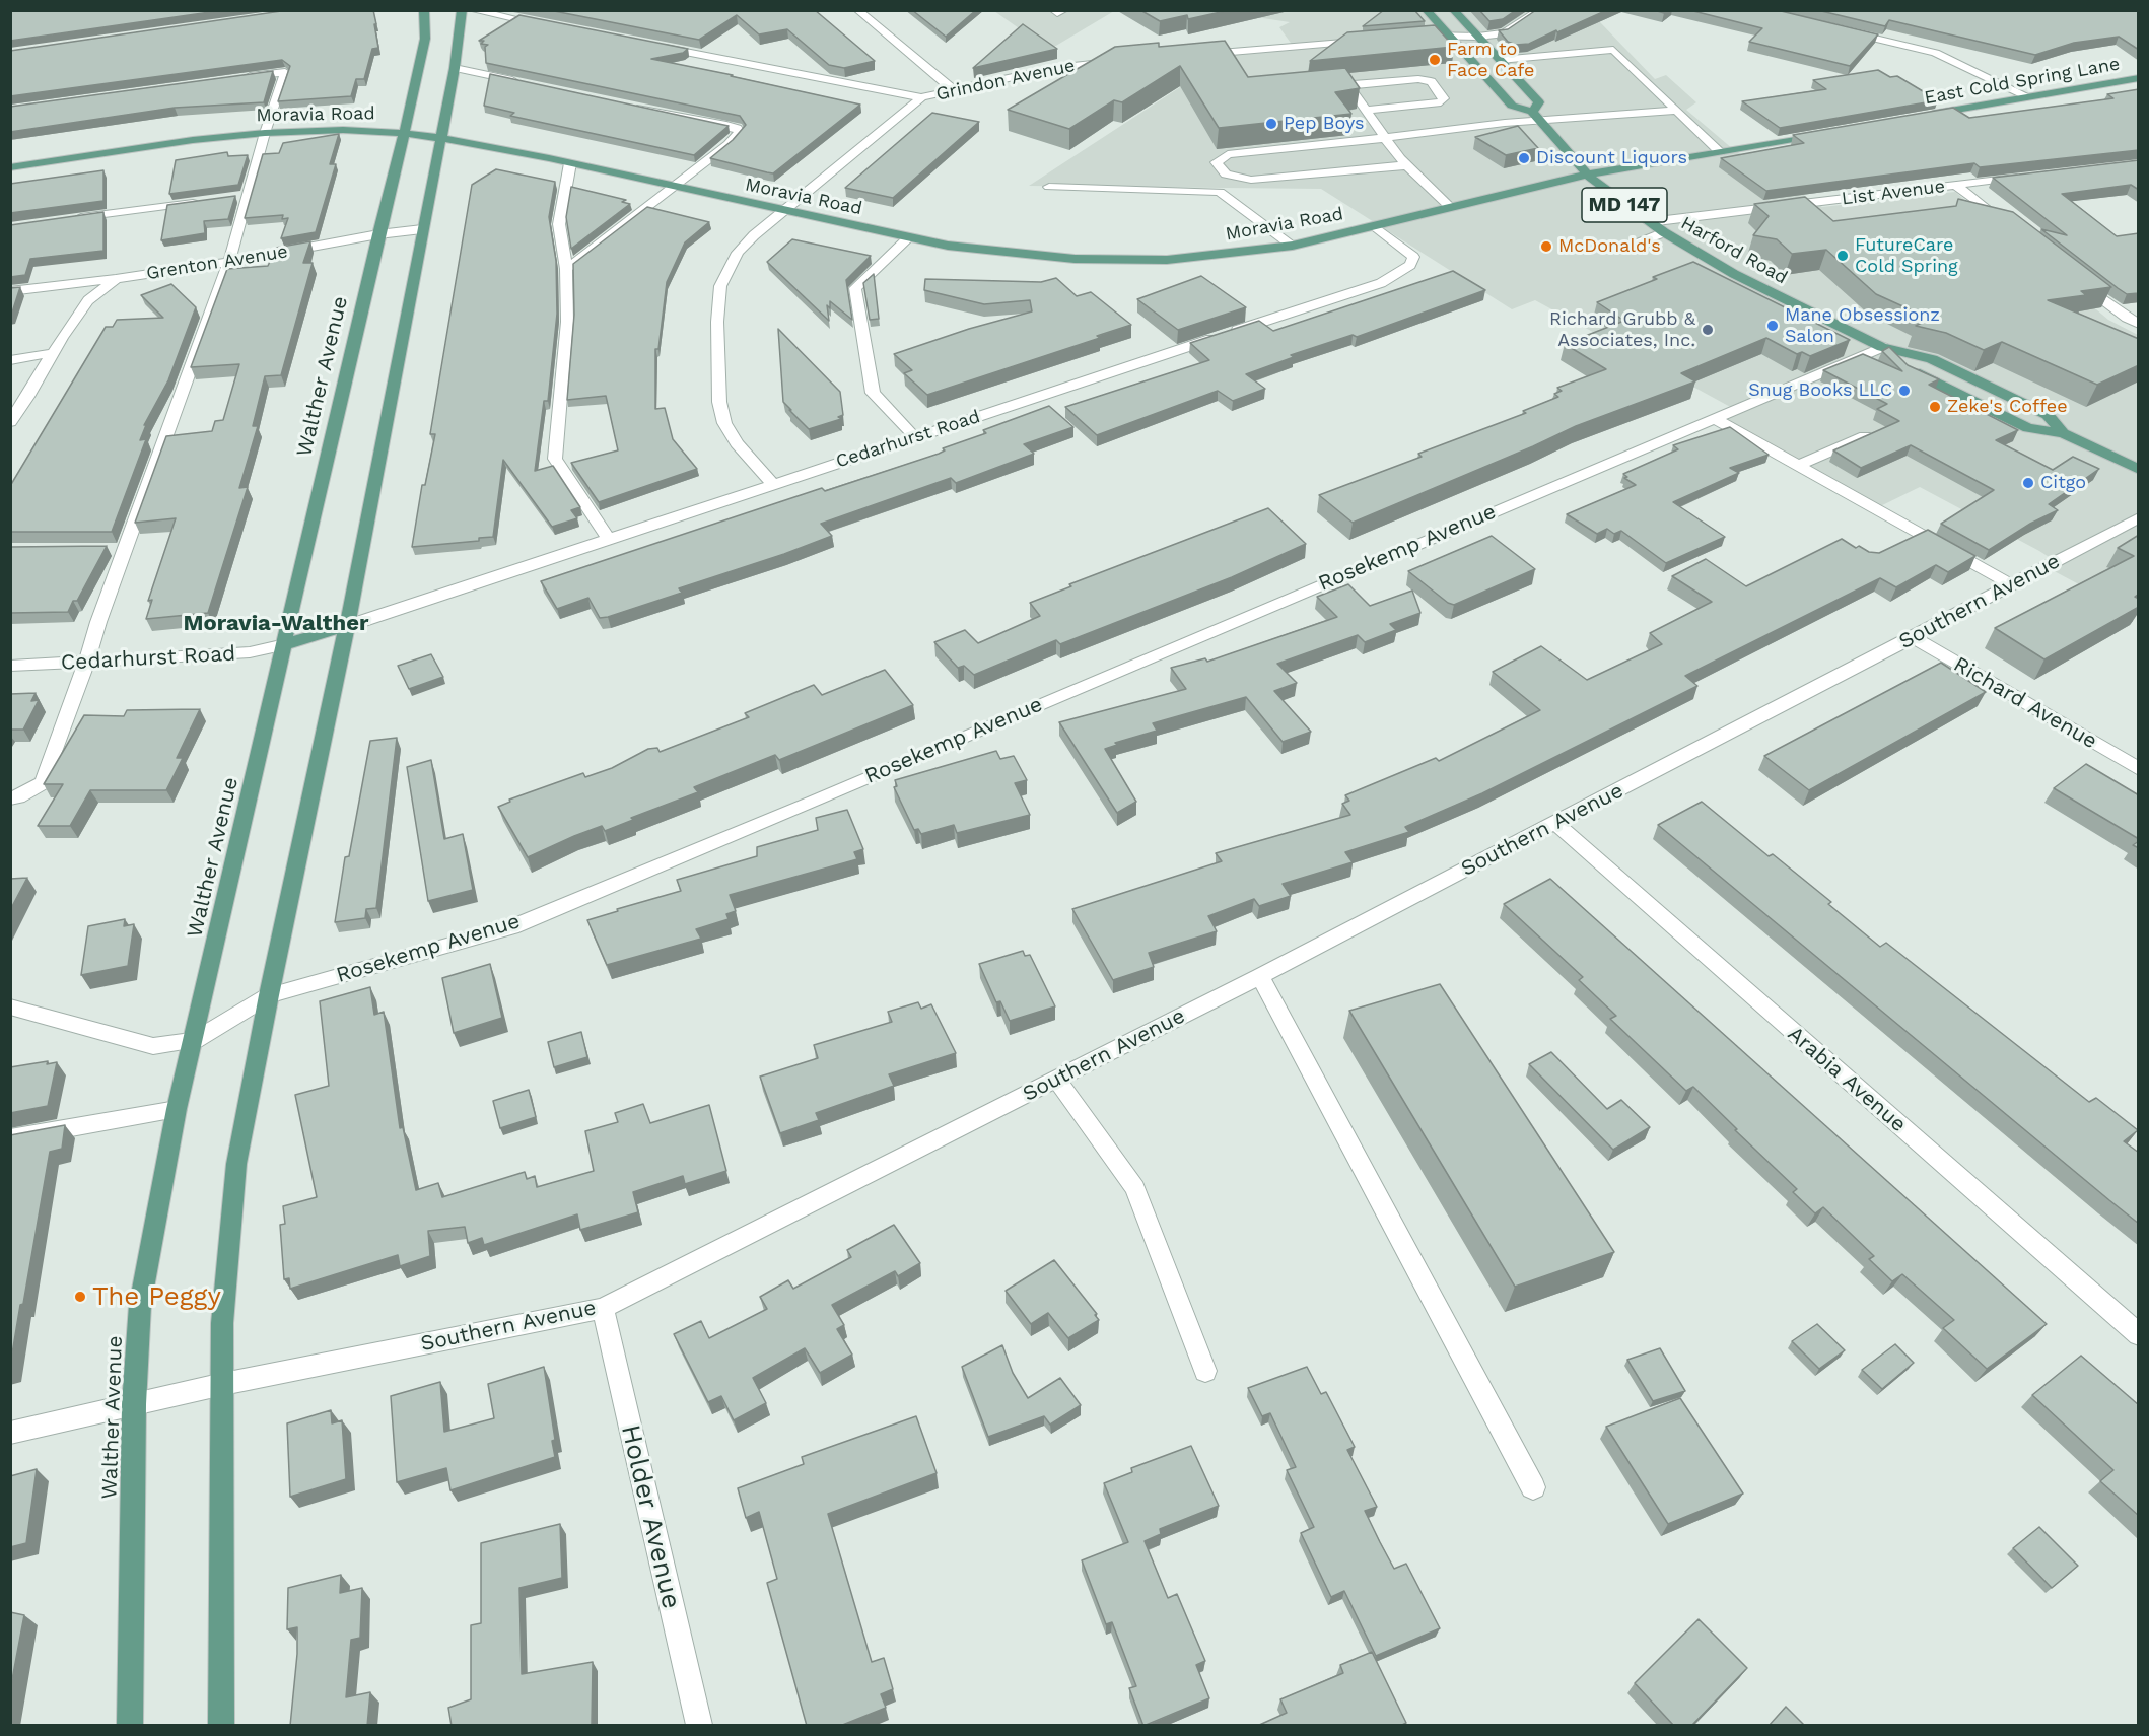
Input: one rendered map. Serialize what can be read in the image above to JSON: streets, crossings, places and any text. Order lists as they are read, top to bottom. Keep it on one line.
{"streets":{"main road":["East Cold Spring Lane","Moravia Road","MD 147","Harford Road","Walther Avenue"],"street":["Grindon Avenue","List Avenue","Grenton Avenue","Cedarhurst Road","Rosekemp Avenue","Southern Avenue","Richard Avenue","Arabia Avenue","Holder Avenue"]},"crossings":[["Moravia Road","Harford Road"],["Moravia Road","Walther Avenue"],["Moravia Road","Cedarhurst Road"],["List Avenue","Harford Road"],["Harford Road","Rosekemp Avenue"],["Grenton Avenue","Walther Avenue"],["Walther Avenue","Cedarhurst Road"],["Walther Avenue","Rosekemp Avenue"],["Walther Avenue","Southern Avenue"],["Southern Avenue","Richard Avenue"],["Southern Avenue","Arabia Avenue"],["Southern Avenue","Holder Avenue"]],"districts":["Moravia-Walther"],"places":["Farm to Face Cafe","Pep Boys","Discount Liquors","McDonald's","FutureCare Cold Spring","Mane Obsessionz Salon","Richard Grubb & Associates, Inc.","Snug Books LLC","Zeke's Coffee","Citgo","The Peggy"]}
